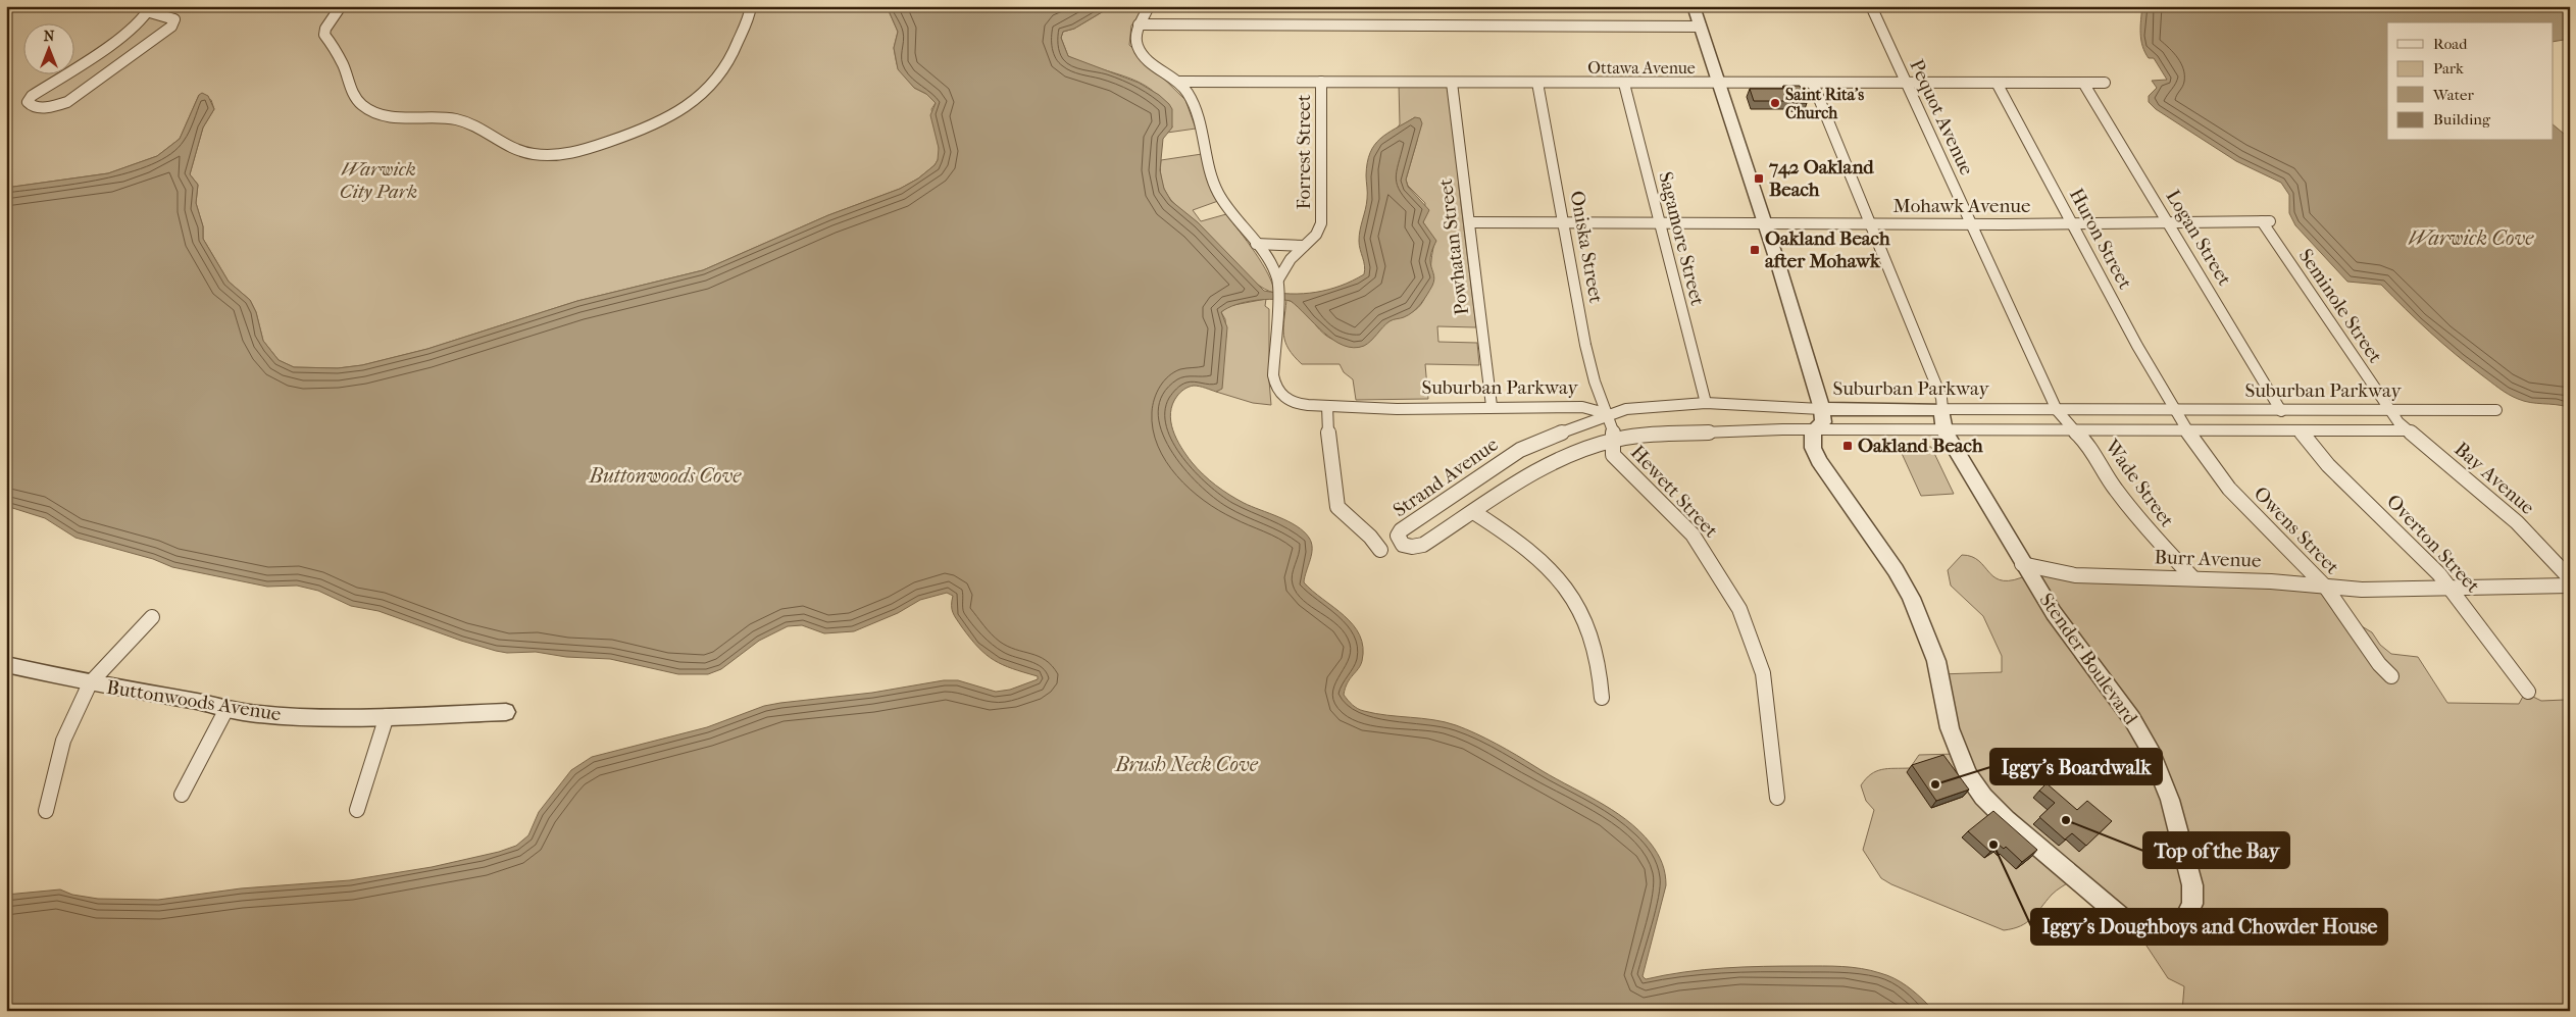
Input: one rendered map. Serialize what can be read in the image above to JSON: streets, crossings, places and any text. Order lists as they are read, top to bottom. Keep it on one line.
{"streets":{"street":["Ottawa Avenue","Pequot Avenue","Forrest Street","Mohawk Avenue","Logan Street","Sagamore Street","Huron Street","Powhatan Street","Oniska Street","Seminole Street","Suburban Parkway","Strand Avenue","Bay Avenue","Wade Street","Hewett Street","Owens Street","Overton Street","Burr Avenue","Stender Boulevard","Buttonwoods Avenue"]},"crossings":[["Ottawa Avenue","Pequot Avenue"],["Ottawa Avenue","Forrest Street"],["Ottawa Avenue","Logan Street"],["Ottawa Avenue","Sagamore Street"],["Ottawa Avenue","Huron Street"],["Ottawa Avenue","Powhatan Street"],["Ottawa Avenue","Oniska Street"],["Pequot Avenue","Mohawk Avenue"],["Pequot Avenue","Suburban Parkway"],["Pequot Avenue","Wade Street"],["Forrest Street","Suburban Parkway"],["Mohawk Avenue","Logan Street"],["Mohawk Avenue","Sagamore Street"],["Mohawk Avenue","Huron Street"],["Mohawk Avenue","Powhatan Street"],["Mohawk Avenue","Oniska Street"],["Mohawk Avenue","Seminole Street"],["Logan Street","Suburban Parkway"],["Sagamore Street","Suburban Parkway"],["Huron Street","Suburban Parkway"],["Huron Street","Owens Street"],["Powhatan Street","Suburban Parkway"],["Oniska Street","Suburban Parkway"],["Oniska Street","Strand Avenue"],["Oniska Street","Hewett Street"],["Seminole Street","Suburban Parkway"],["Seminole Street","Bay Avenue"],["Suburban Parkway","Strand Avenue"],["Suburban Parkway","Bay Avenue"],["Suburban Parkway","Wade Street"],["Suburban Parkway","Hewett Street"],["Suburban Parkway","Owens Street"],["Suburban Parkway","Overton Street"],["Suburban Parkway","Stender Boulevard"],["Strand Avenue","Hewett Street"],["Wade Street","Burr Avenue"],["Owens Street","Burr Avenue"],["Overton Street","Burr Avenue"],["Burr Avenue","Stender Boulevard"]],"water":["Warwick Cove","Buttonwoods Cove","Brush Neck Cove"],"parks":["Warwick City Park"],"places":{"other":["Saint Rita's Church","Iggy's Boardwalk","Top of the Bay","Iggy's Doughboys and Chowder House"],"transit":["742 Oakland Beach","Oakland Beach after Mohawk","Oakland Beach"]},"legend":["Road","Park","Water","Building"],"north":"top"}
